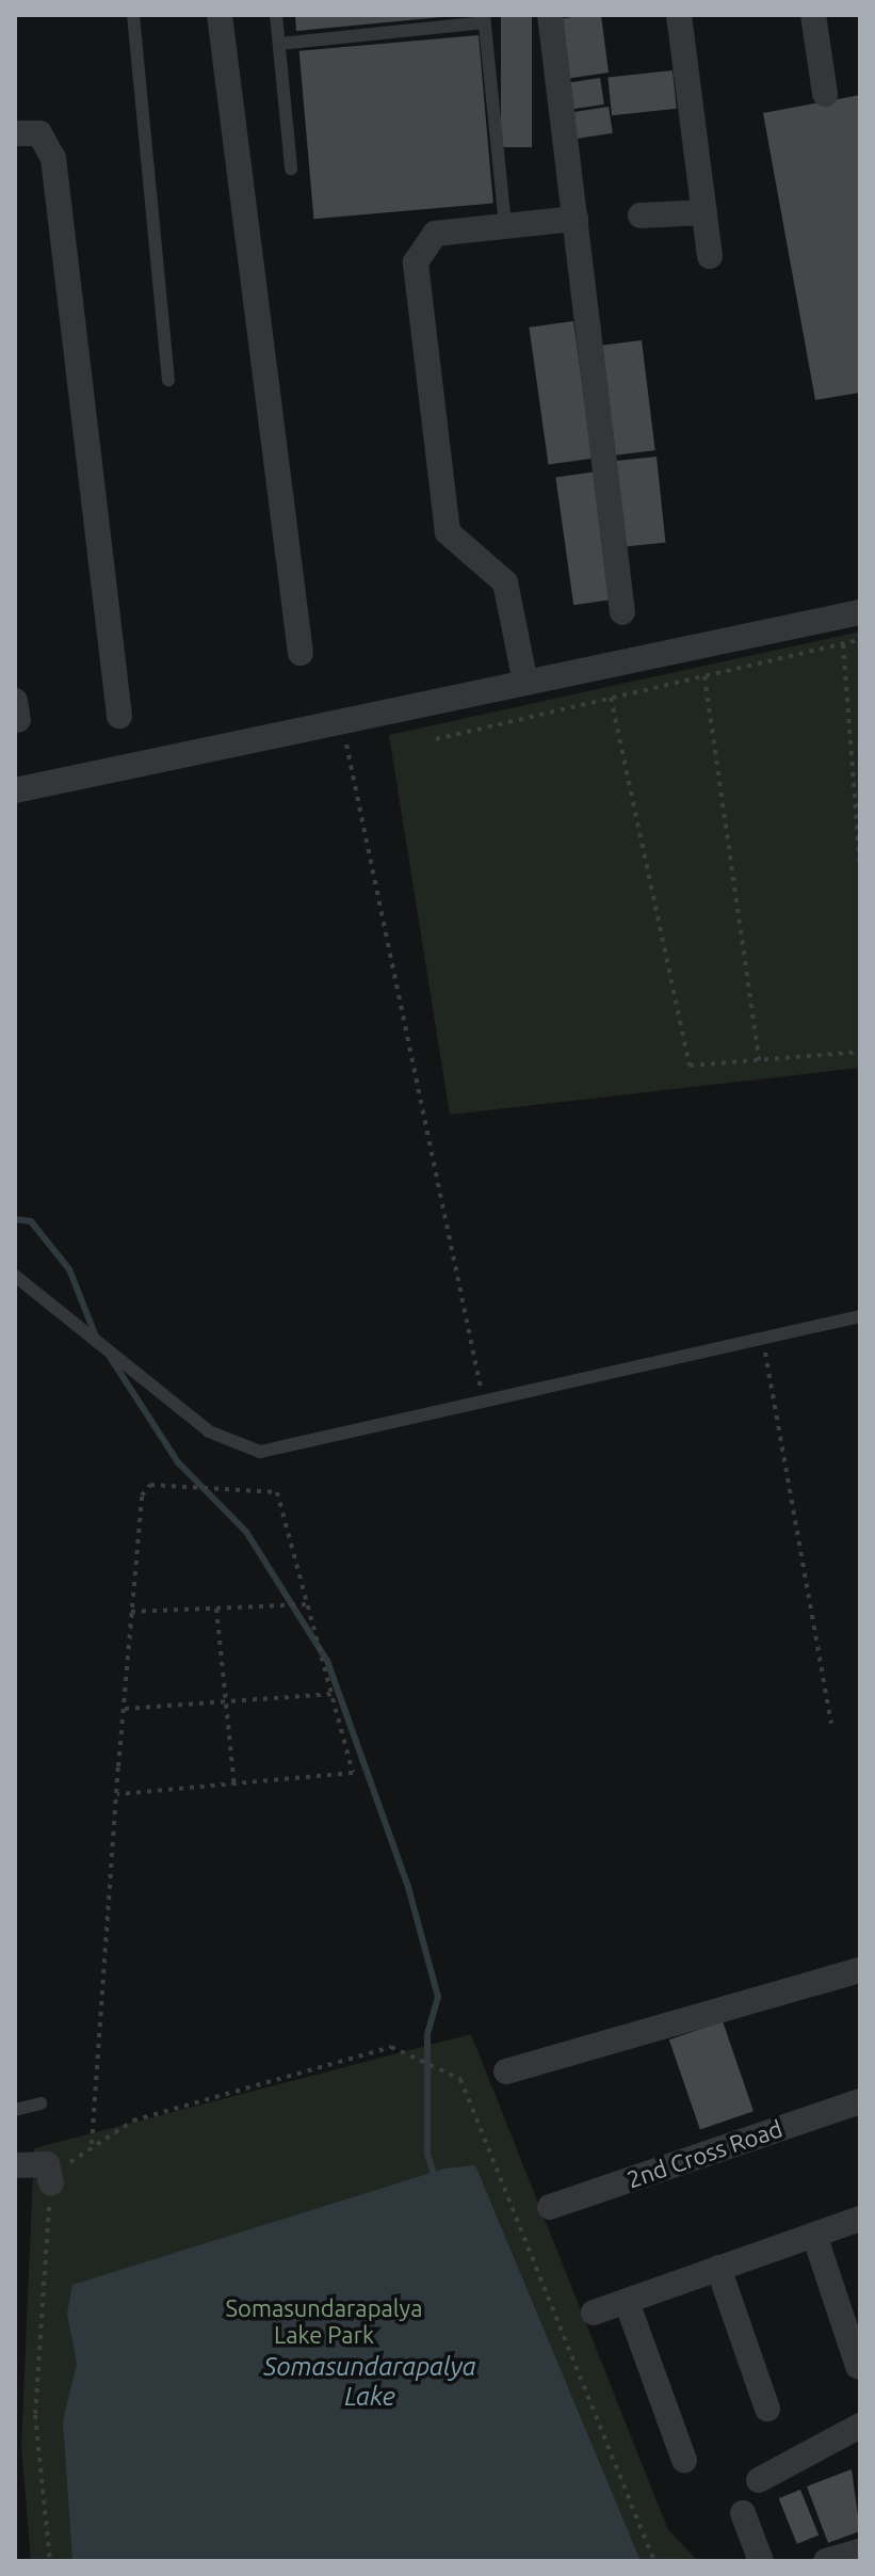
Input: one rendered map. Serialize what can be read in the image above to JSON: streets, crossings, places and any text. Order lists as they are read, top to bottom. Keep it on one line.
{"streets":{"street":["2nd Cross Road"]},"water":["Somasundarapalya Lake"],"parks":["Somasundarapalya Lake Park"]}
